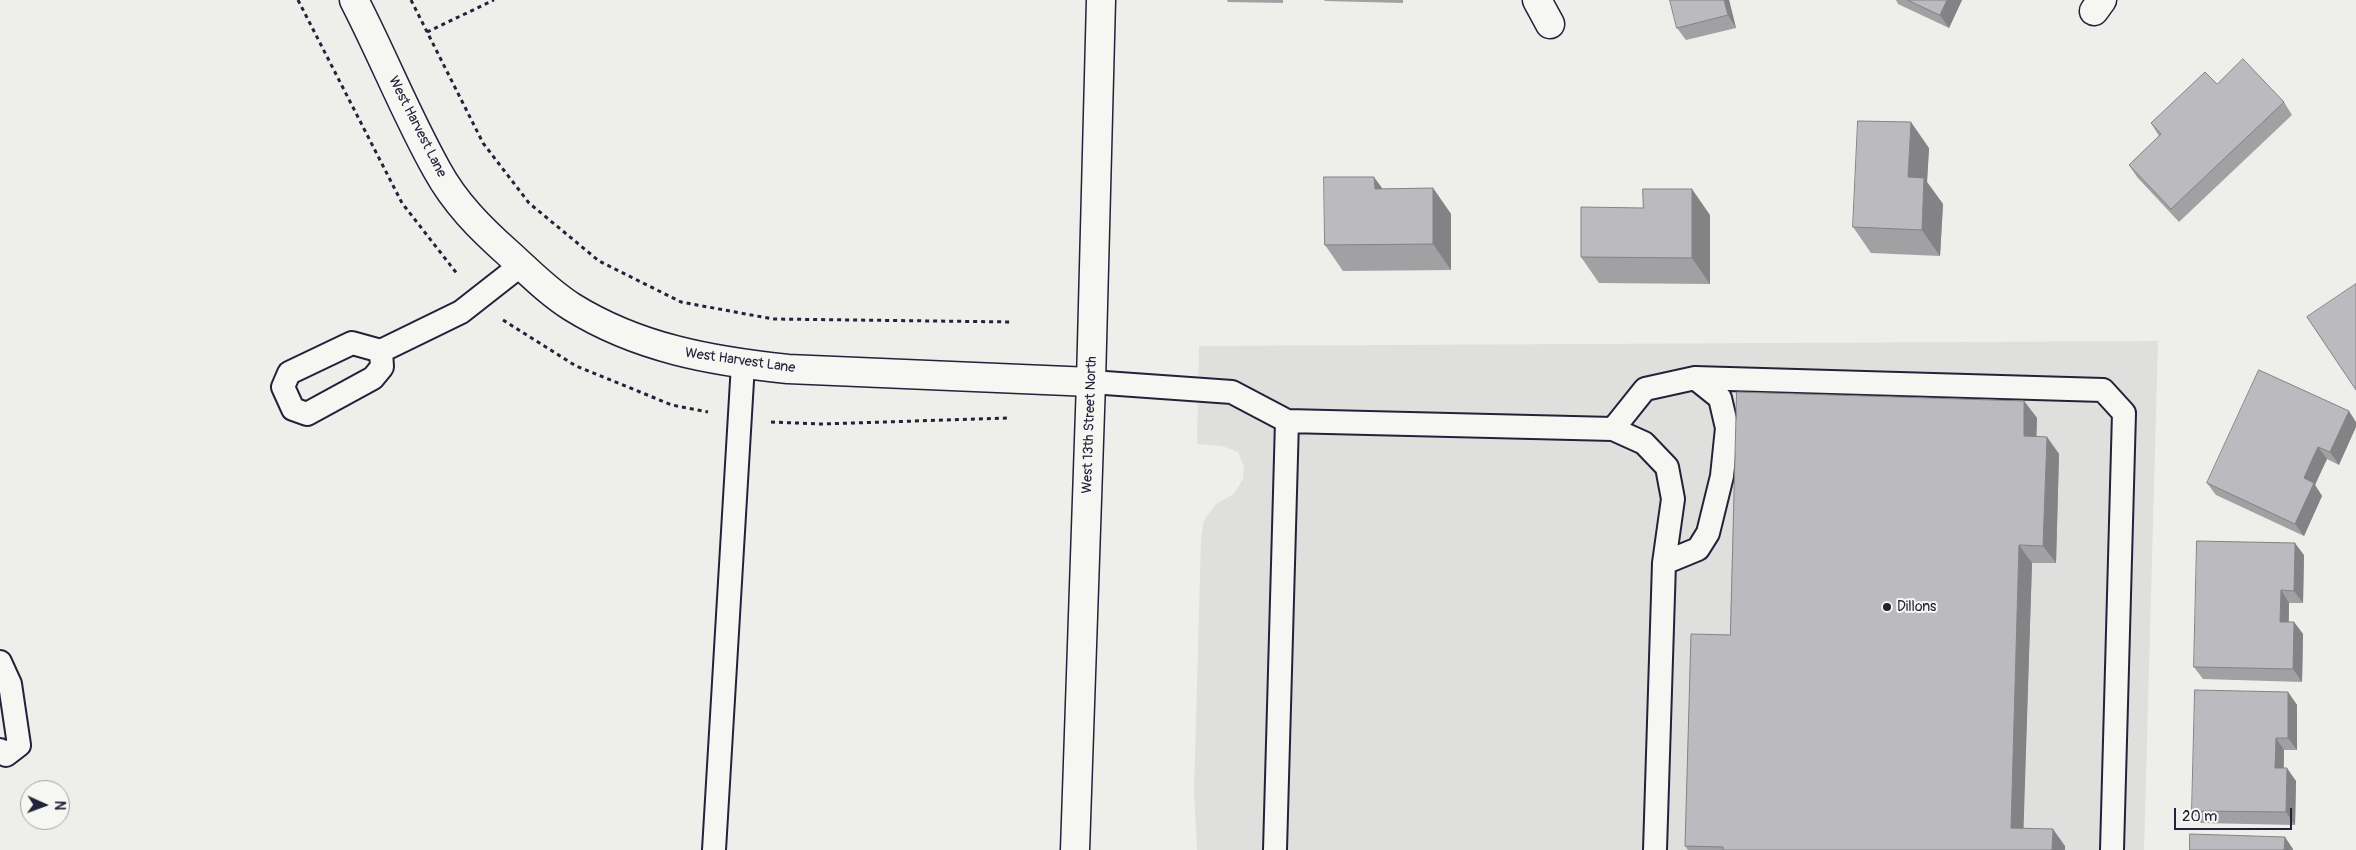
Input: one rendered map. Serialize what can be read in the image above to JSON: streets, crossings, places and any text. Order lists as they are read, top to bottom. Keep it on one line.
{"streets":{"street":["West Harvest Lane","West 13th Street North"]},"crossings":[["West Harvest Lane","West 13th Street North"]],"places":["Dillons"],"scale_bar":"20 m","north":"right"}
